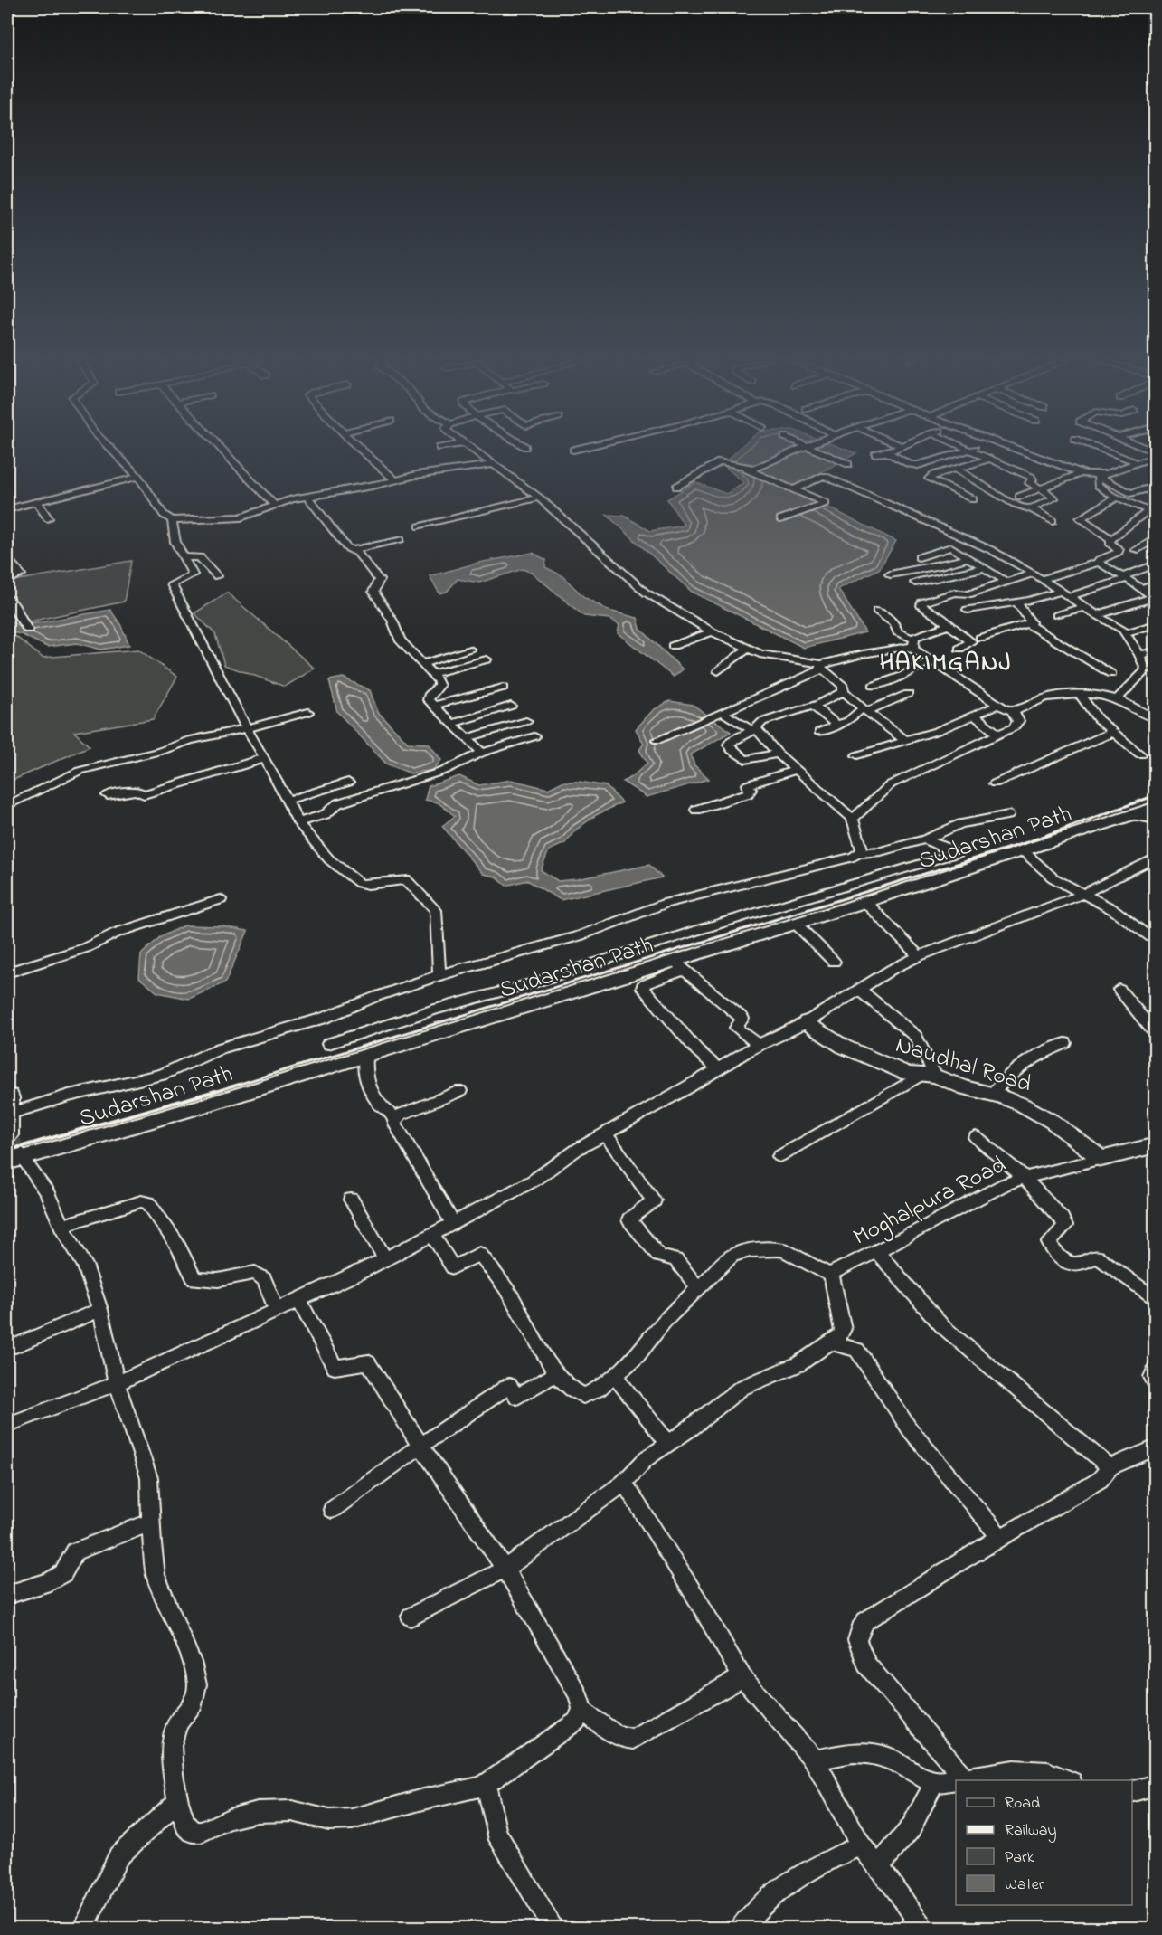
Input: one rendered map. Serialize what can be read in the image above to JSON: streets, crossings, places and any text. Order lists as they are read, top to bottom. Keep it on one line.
{"streets":{"main road":["Sudarshan Path","Naudhal Road"],"street":["Moghalpura Road"]},"crossings":[["Naudhal Road","Moghalpura Road"]],"districts":["HAKIMGANJ"],"legend":["Road","Railway","Park","Water"]}
